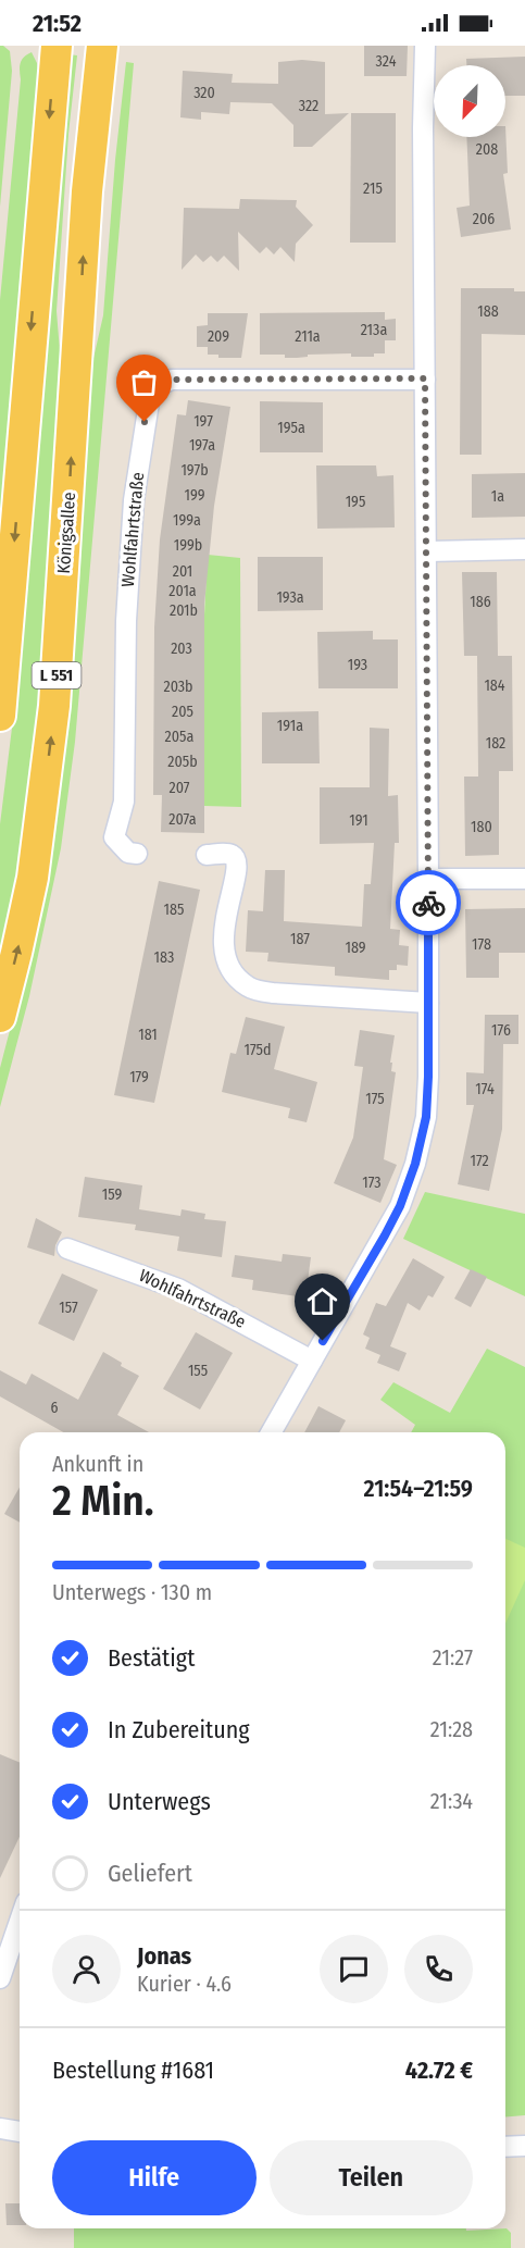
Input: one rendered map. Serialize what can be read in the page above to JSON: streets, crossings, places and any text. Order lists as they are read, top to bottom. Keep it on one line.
{"streets":{"main road":["Königsallee","L 551"],"street":["Wohlfahrtstraße"]},"house_numbers":["324","320","322","208","215","206","188","213a","209","211a","197","195a","197a","197b","199","1a","195","199a","199b","201","201a","193a","186","201b","203","193","184","203b","205","191a","205a","182","205b","207","207a","191","180","185","187","178","189","183","176","181","175d","179","174","175","172","173","159","157","155","6"],"north":"bottom left","page":{"status":"21:52","heading":["2 Min.","Ankunft in","21:54–21:59"],"panel":["Jonas","Kurier · 4.6","Bestellung #1681","42.72 €"],"bar":"Unterwegs · 130 m","list":[["Bestätigt","21:27"],["In Zubereitung","21:28"],["Unterwegs","21:34"],"Geliefert"],"buttons":["Hilfe","Teilen"]}}
